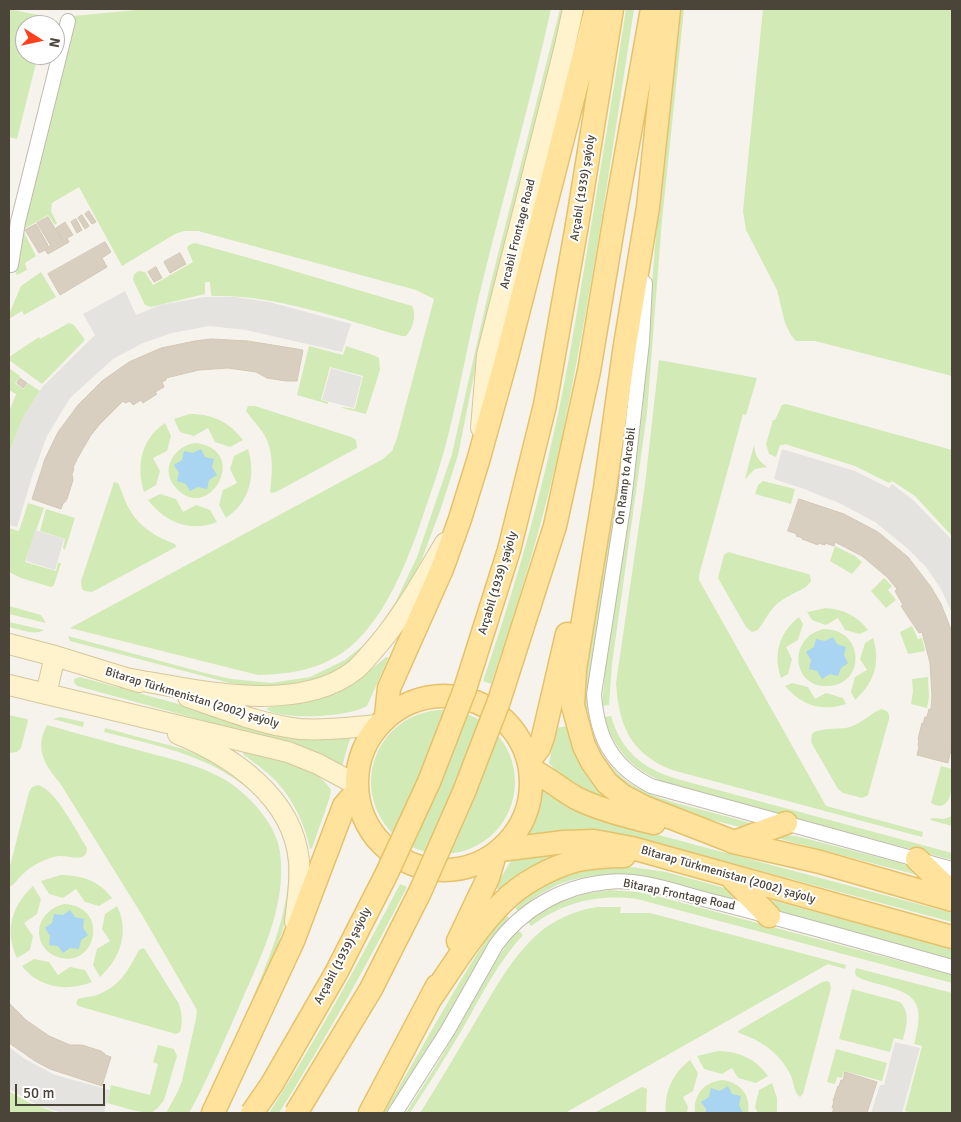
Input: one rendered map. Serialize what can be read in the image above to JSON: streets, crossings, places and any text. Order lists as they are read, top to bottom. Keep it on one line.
{"streets":{"main road":["Arçabil (1939) şaýoly","Arcabil Frontage Road","Bitarap Türkmenistan (2002) şaýoly"],"street":["On Ramp to Arcabil","Bitarap Frontage Road"]},"scale_bar":"50 m","north":"right"}
